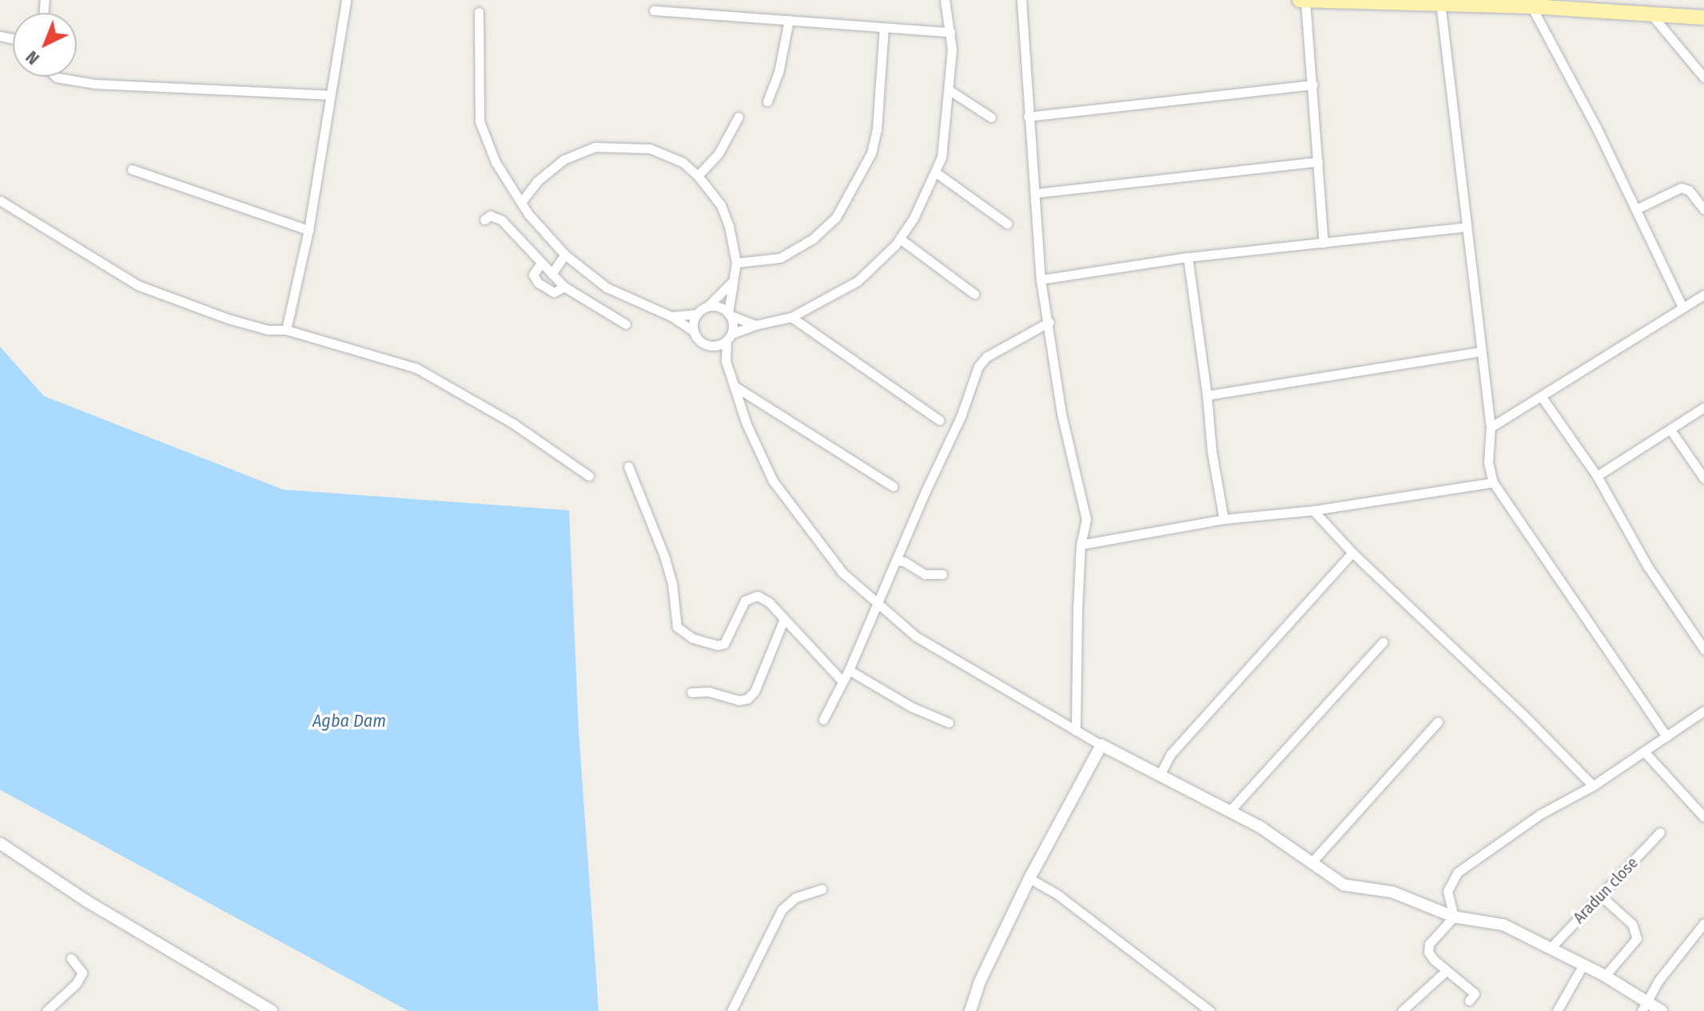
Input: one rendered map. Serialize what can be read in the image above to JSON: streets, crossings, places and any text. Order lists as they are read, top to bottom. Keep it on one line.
{"streets":{"street":["Aradun close"]},"water":["Agba Dam"],"north":"bottom left"}
